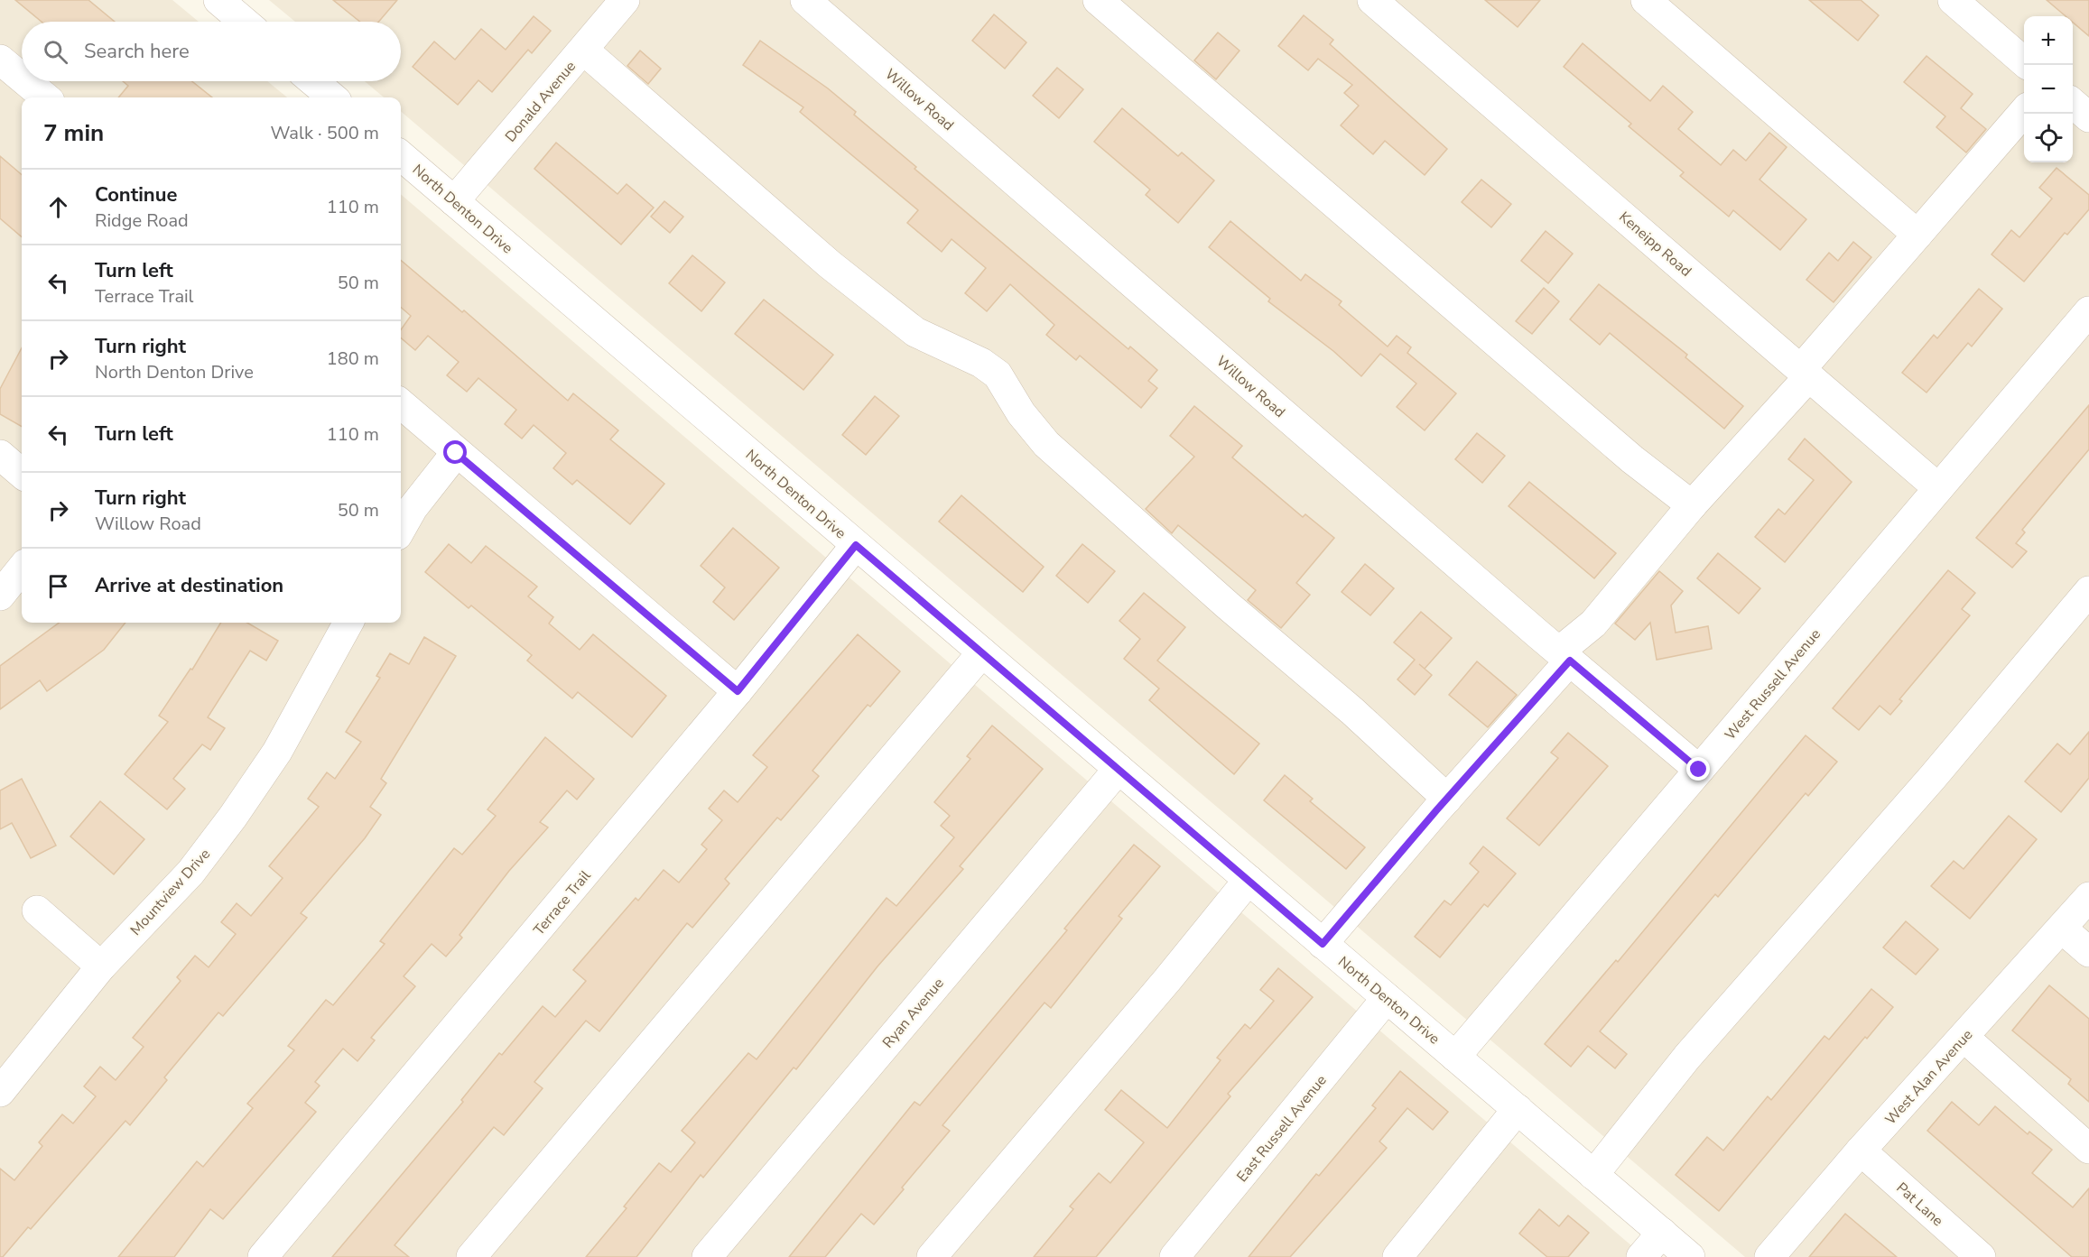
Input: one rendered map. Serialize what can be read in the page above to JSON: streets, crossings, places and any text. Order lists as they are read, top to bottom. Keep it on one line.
{"streets":{"street":["Willow Road","Donald Avenue","North Denton Drive","Keneipp Road","West Russell Avenue","Mountview Drive","Terrace Trail","Ryan Avenue","West Alan Avenue","East Russell Avenue","Pat Lane"]},"crossings":[["Willow Road","West Russell Avenue"],["Donald Avenue","North Denton Drive"],["North Denton Drive","West Russell Avenue"],["North Denton Drive","Terrace Trail"],["North Denton Drive","Ryan Avenue"],["North Denton Drive","East Russell Avenue"],["Keneipp Road","West Russell Avenue"],["West Alan Avenue","Pat Lane"]],"page":{"map_buttons":["+","−"],"search":"Search here","heading":["7 min","Walk · 500 m"],"list":[["Continue","Ridge Road","110 m"],["Turn left","Terrace Trail","50 m"],["Turn right","North Denton Drive","180 m"],["Turn left","110 m"],["Turn right","Willow Road","50 m"],"Arrive at destination"]}}
